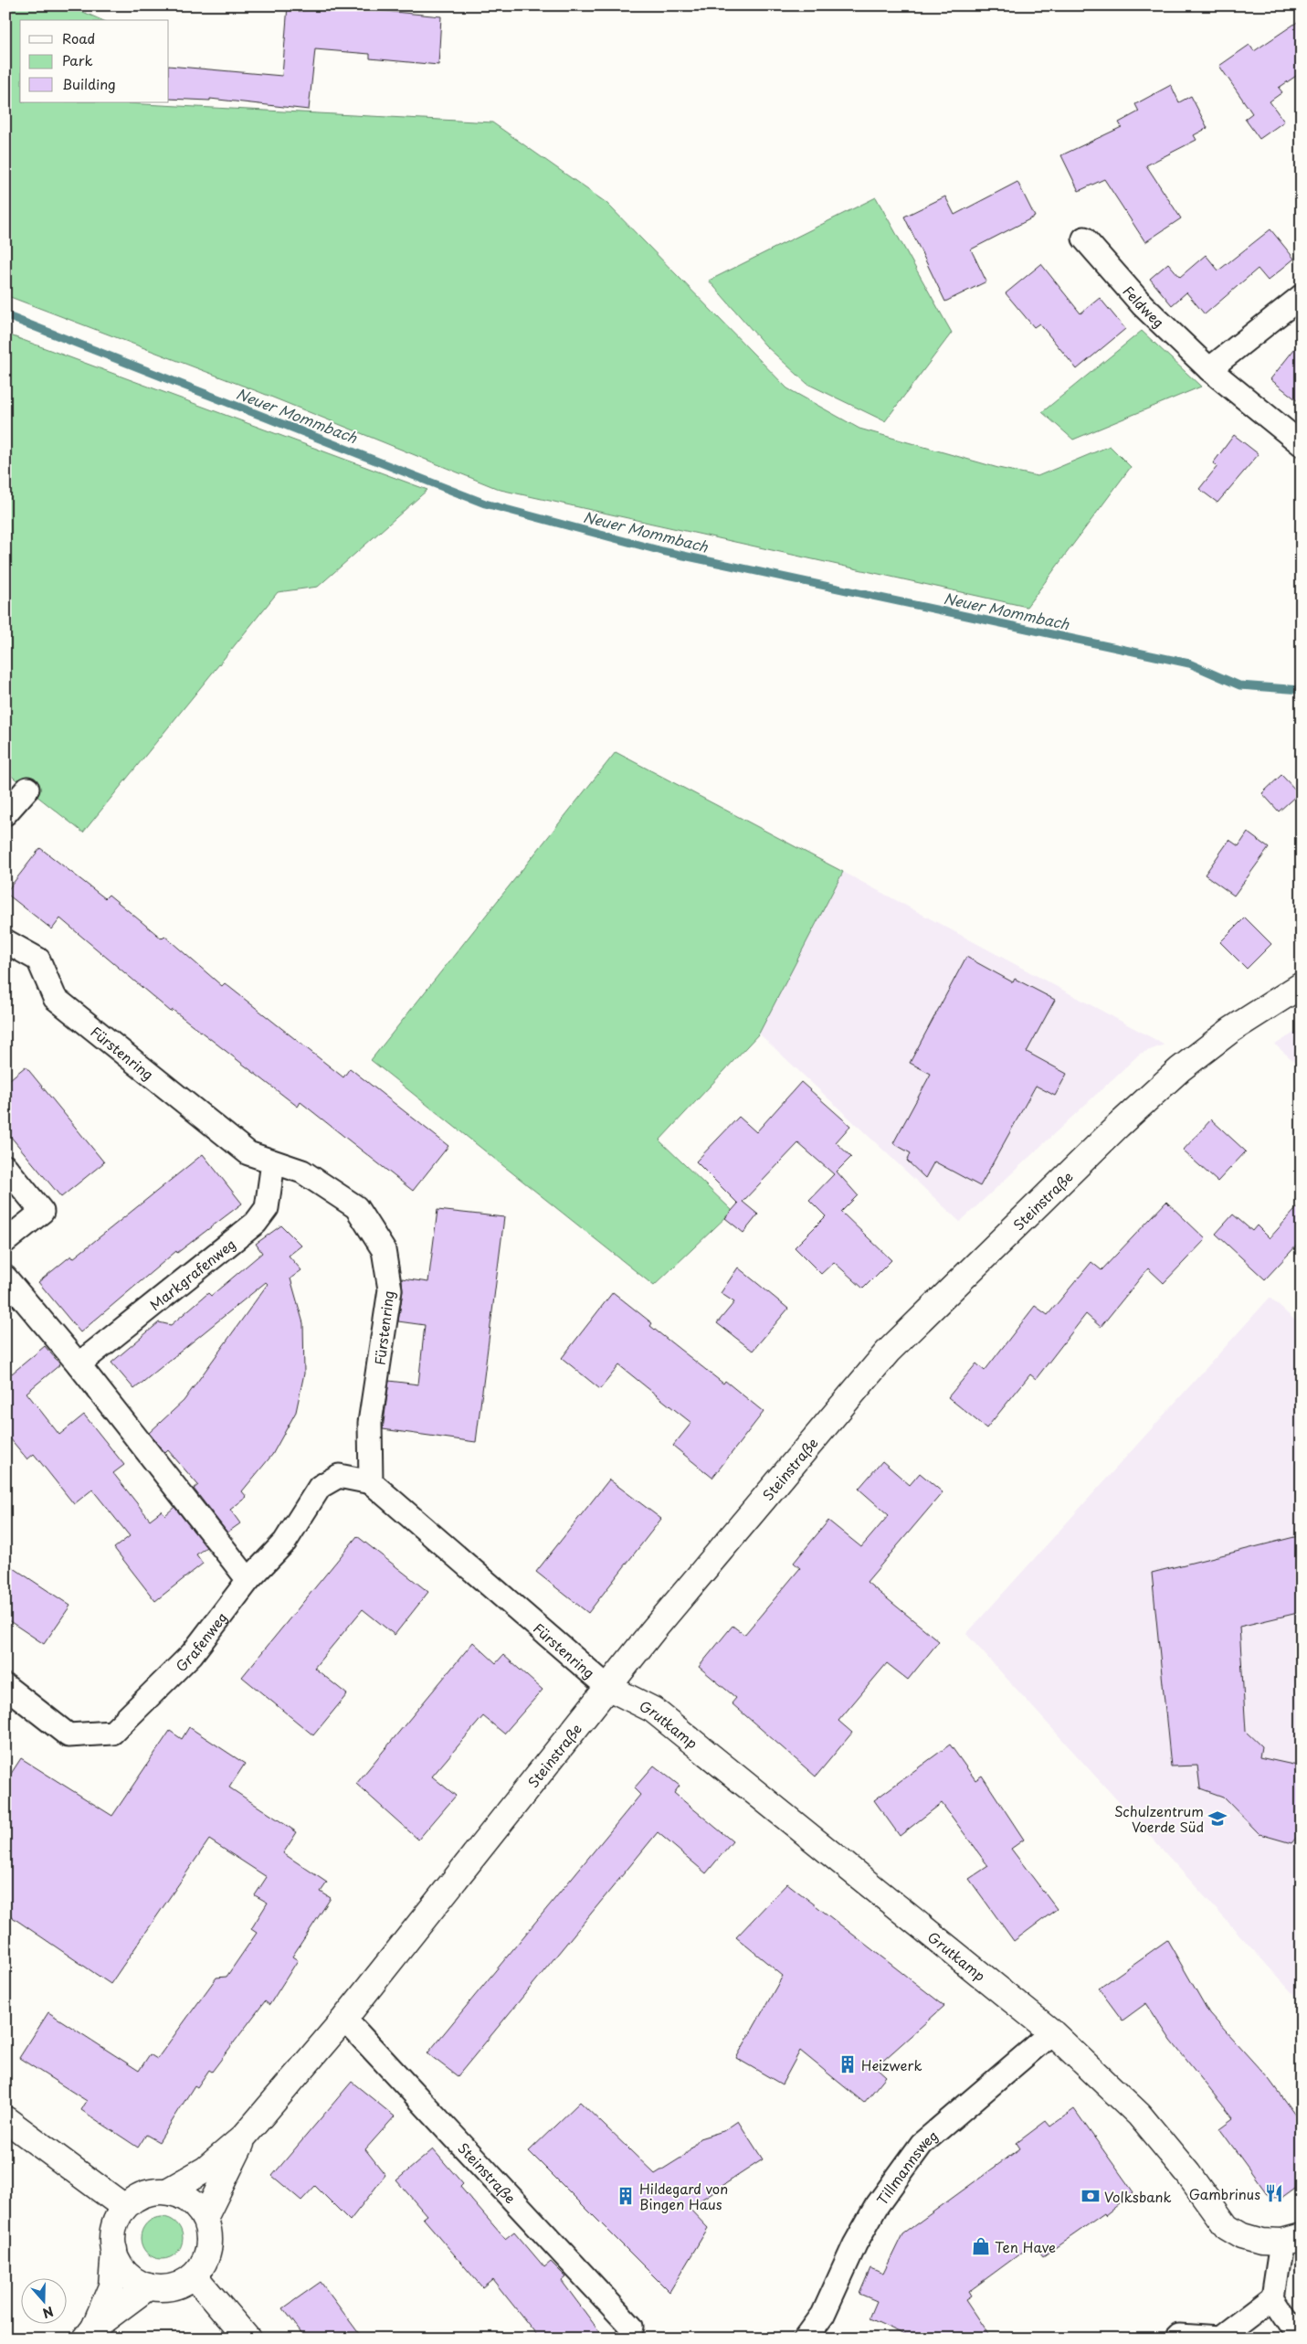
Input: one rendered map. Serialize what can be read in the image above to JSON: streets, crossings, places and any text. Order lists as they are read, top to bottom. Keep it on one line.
{"streets":{"street":["Feldweg","Fürstenring","Steinstraße","Markgrafenweg","Grafenweg","Grutkamp","Tillmannsweg"]},"crossings":[["Fürstenring","Steinstraße"],["Fürstenring","Markgrafenweg"],["Fürstenring","Grafenweg"],["Fürstenring","Grutkamp"],["Steinstraße","Grutkamp"],["Grutkamp","Tillmannsweg"]],"water":["Neuer Mommbach"],"places":{"school or university":["Schulzentrum Voerde Süd"],"building":["Heizwerk","Hildegard von Bingen Haus"],"restaurant":["Gambrinus"],"bank":["Volksbank"],"shop":["Ten Have"]},"legend":["Road","Park","Building"],"north":"bottom"}
